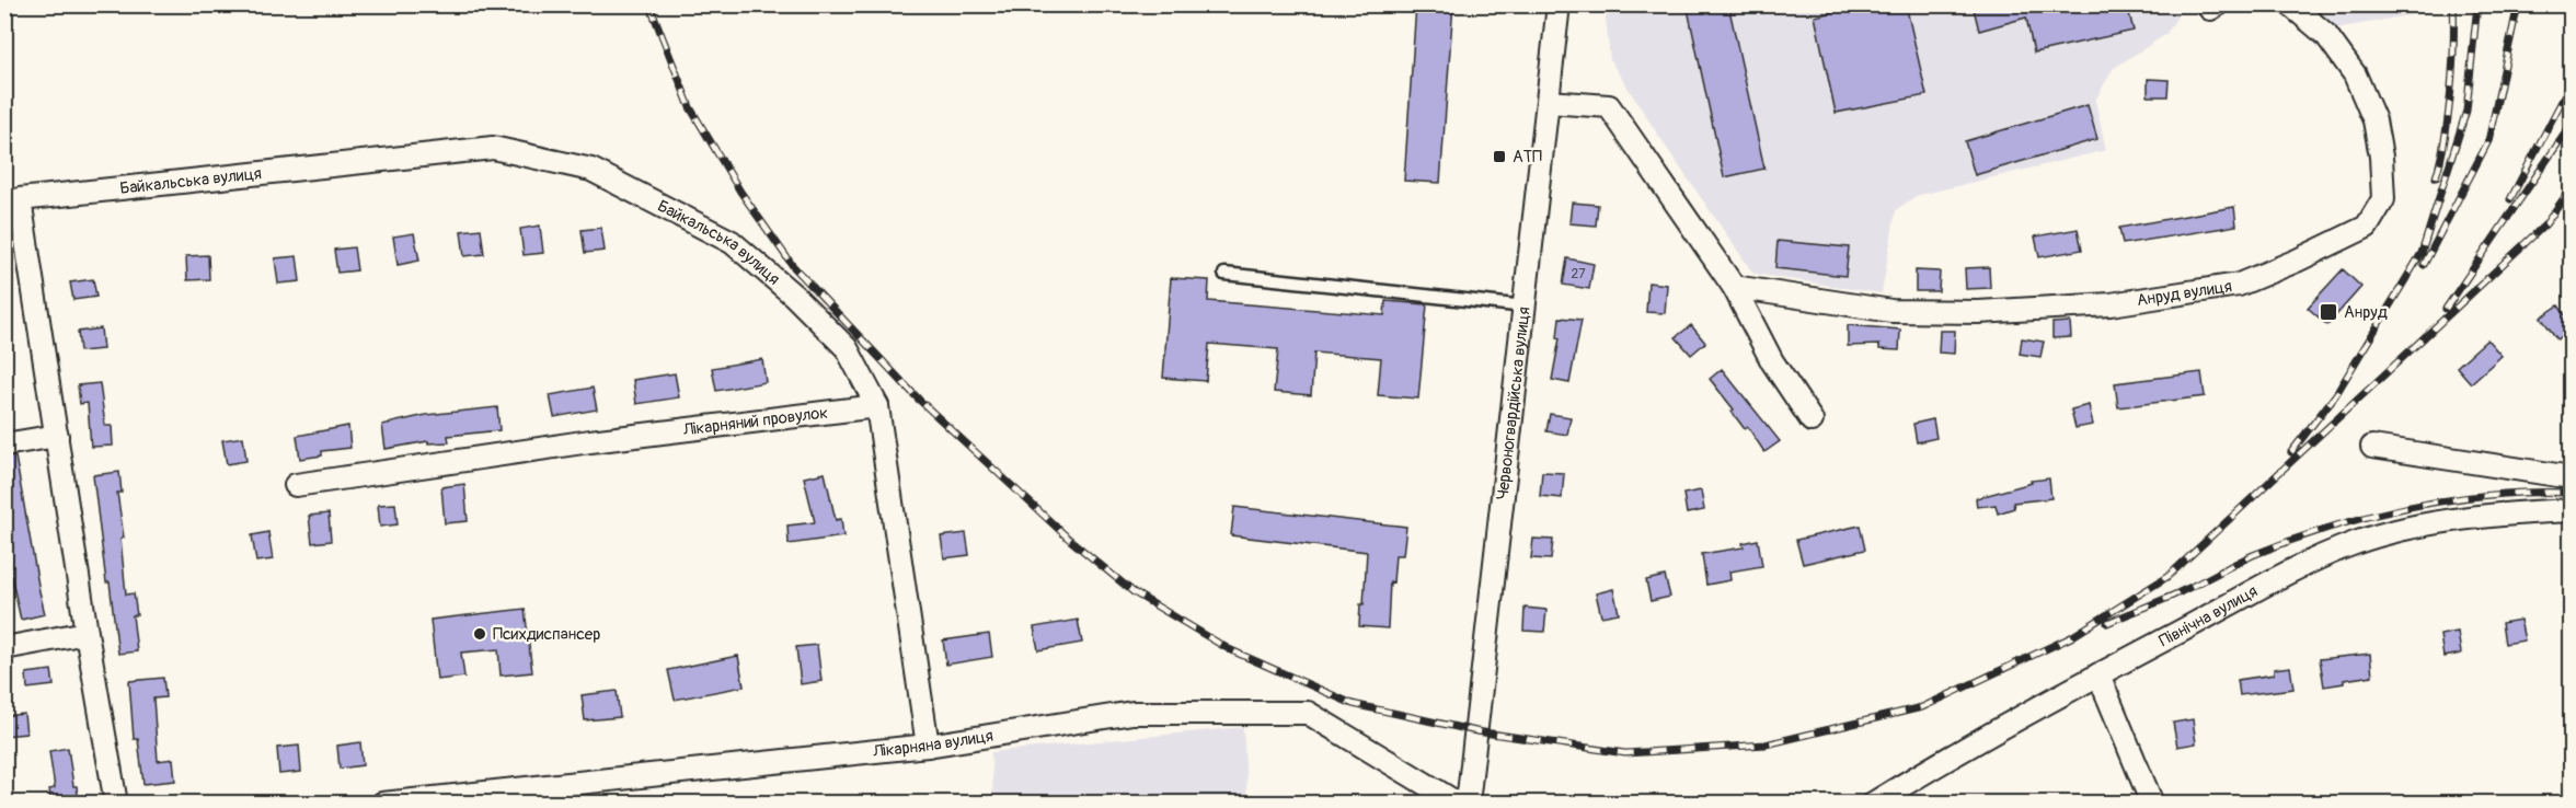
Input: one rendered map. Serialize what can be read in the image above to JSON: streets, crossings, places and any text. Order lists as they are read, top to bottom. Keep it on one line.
{"streets":{"street":["Байкальська вулиця","Анруд вулиця","Червоногвардійська вулиця","Лікарняний провулок","Північна вулиця","Лікарняна вулиця"]},"crossings":[["Байкальська вулиця","Лікарняний провулок"]],"places":{"transit":["АТП","Анруд"],"other":["Психдиспансер"]},"house_numbers":["27"]}
